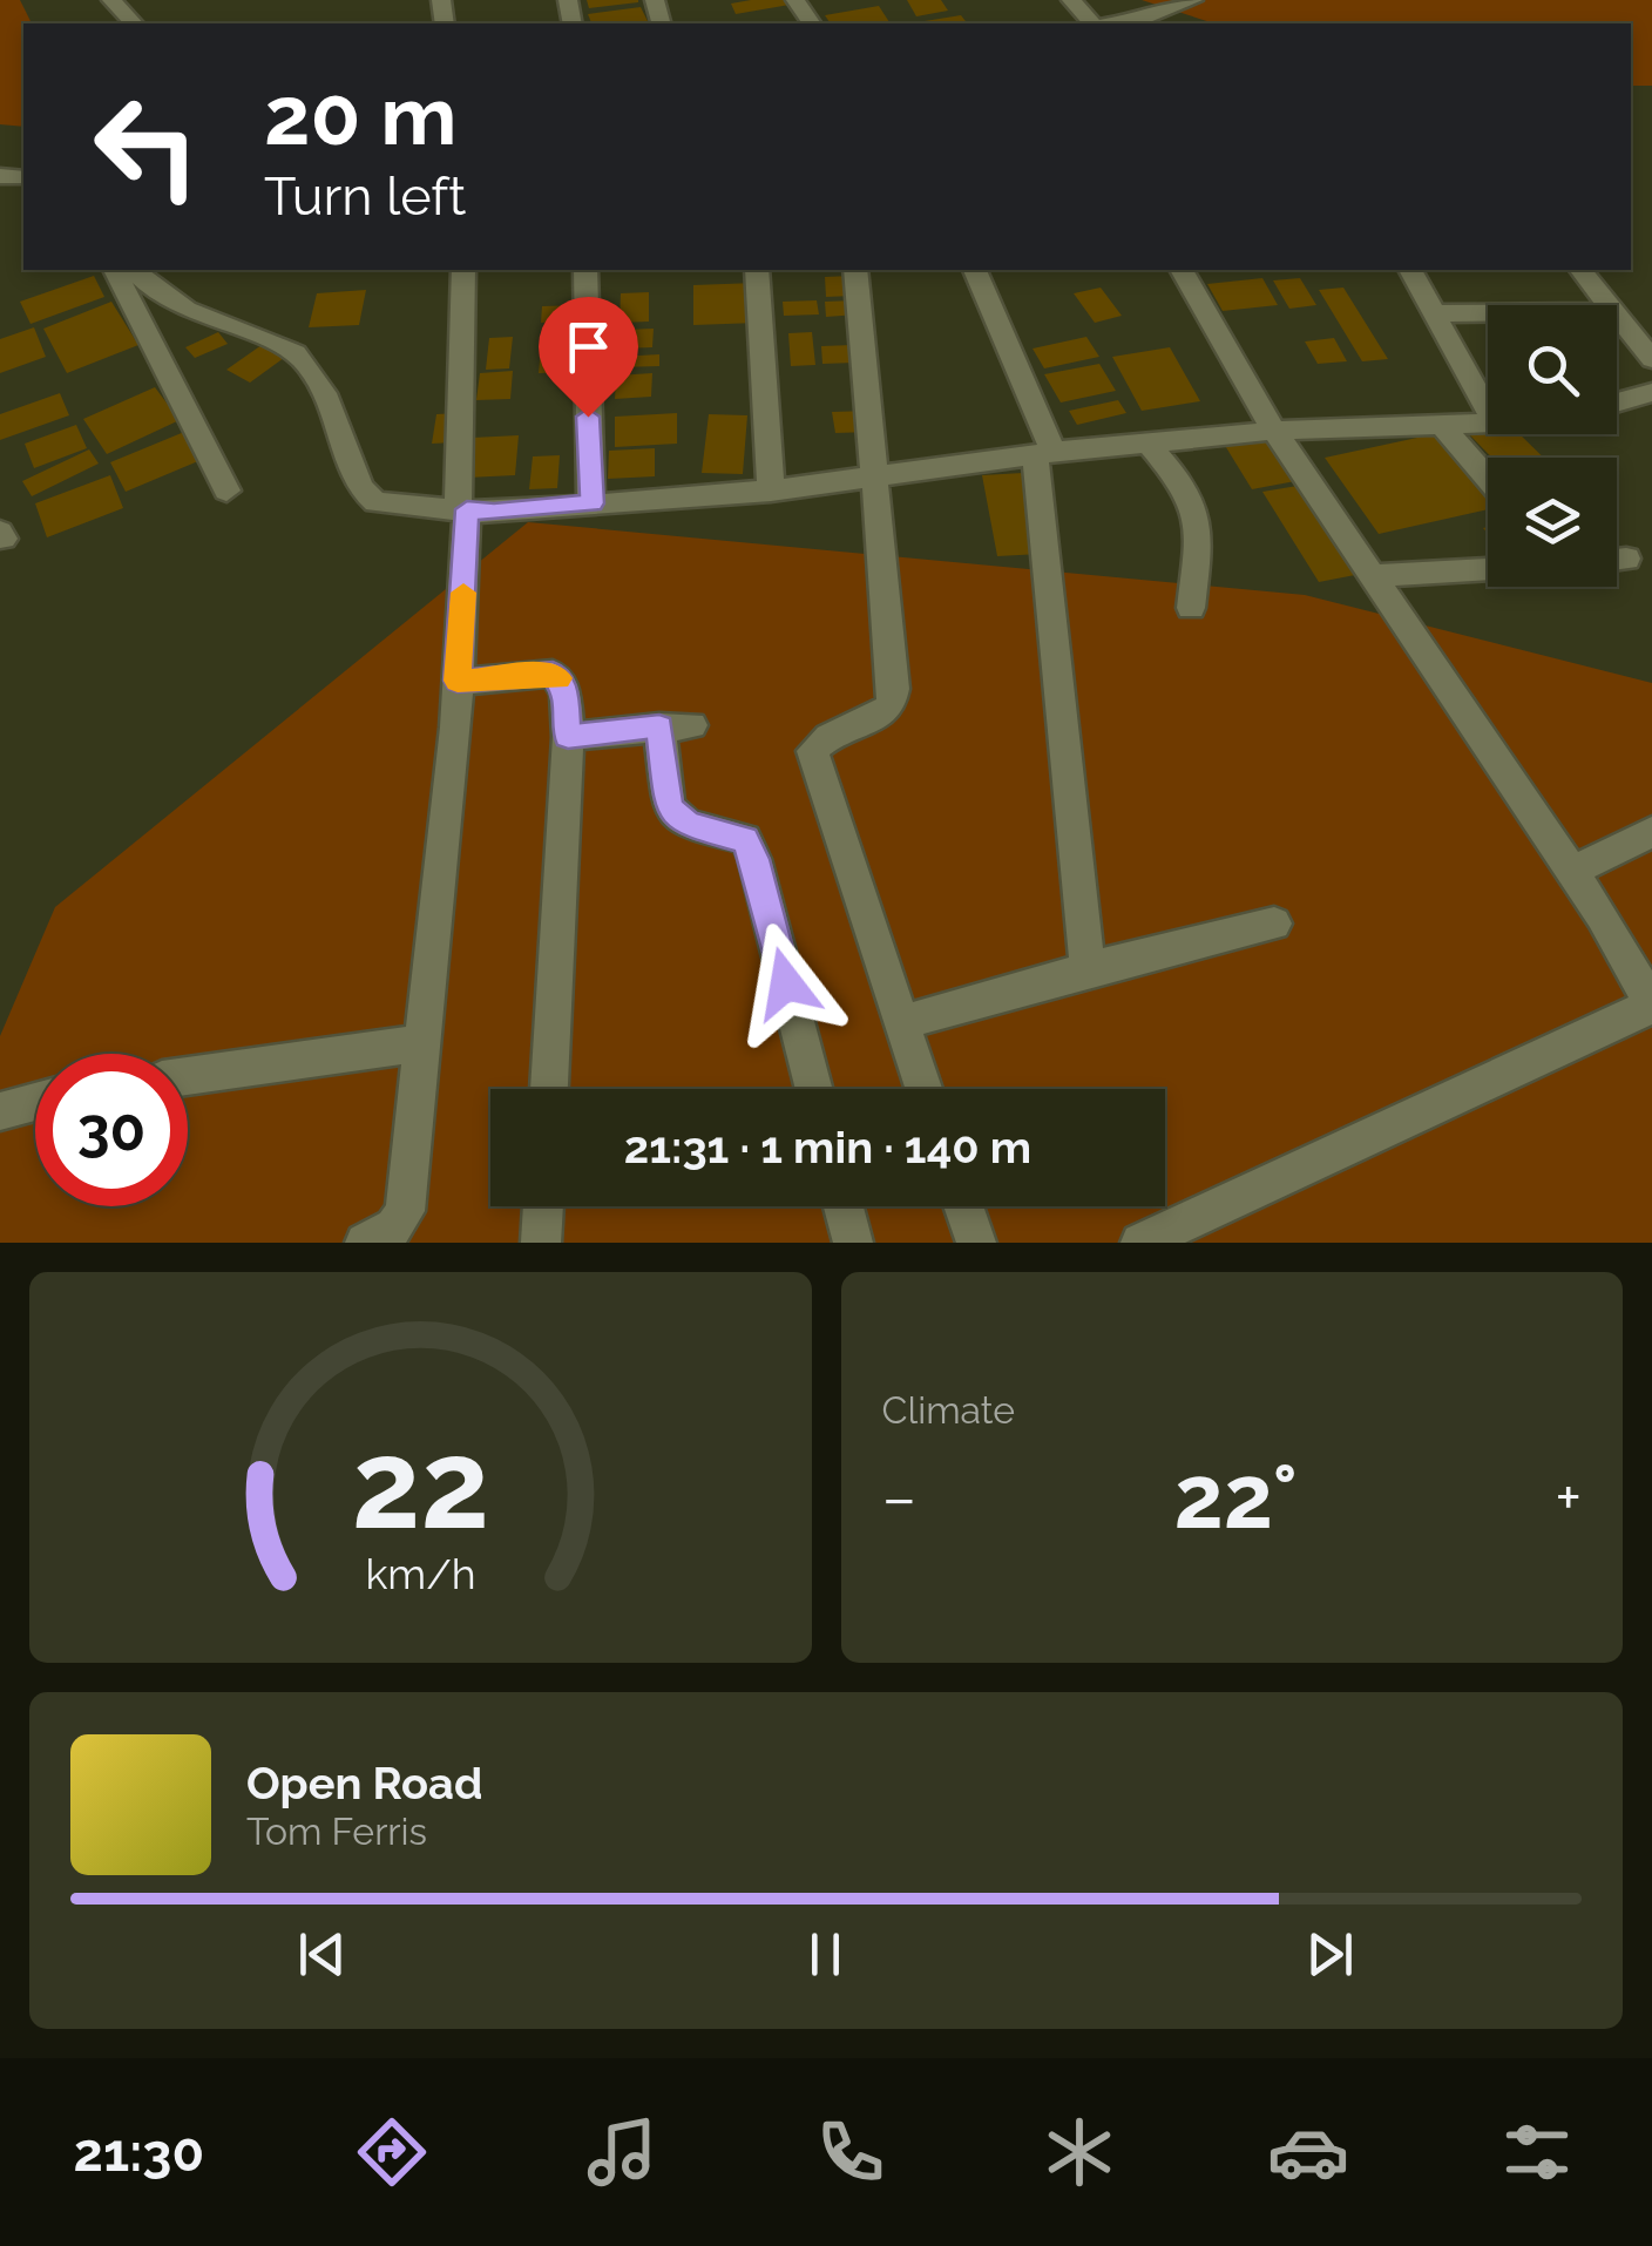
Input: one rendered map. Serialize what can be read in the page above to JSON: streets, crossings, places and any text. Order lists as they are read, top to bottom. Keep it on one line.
{"page":{"turn":["20 m","Turn left"],"limit":"30","trip":"21:31 · 1 min · 140 m","tile":"Climate","heat":["−","22°","+"],"song":["Open Road","Tom Ferris"],"tabs":"21:30","gauge":["22","km/h"]}}
